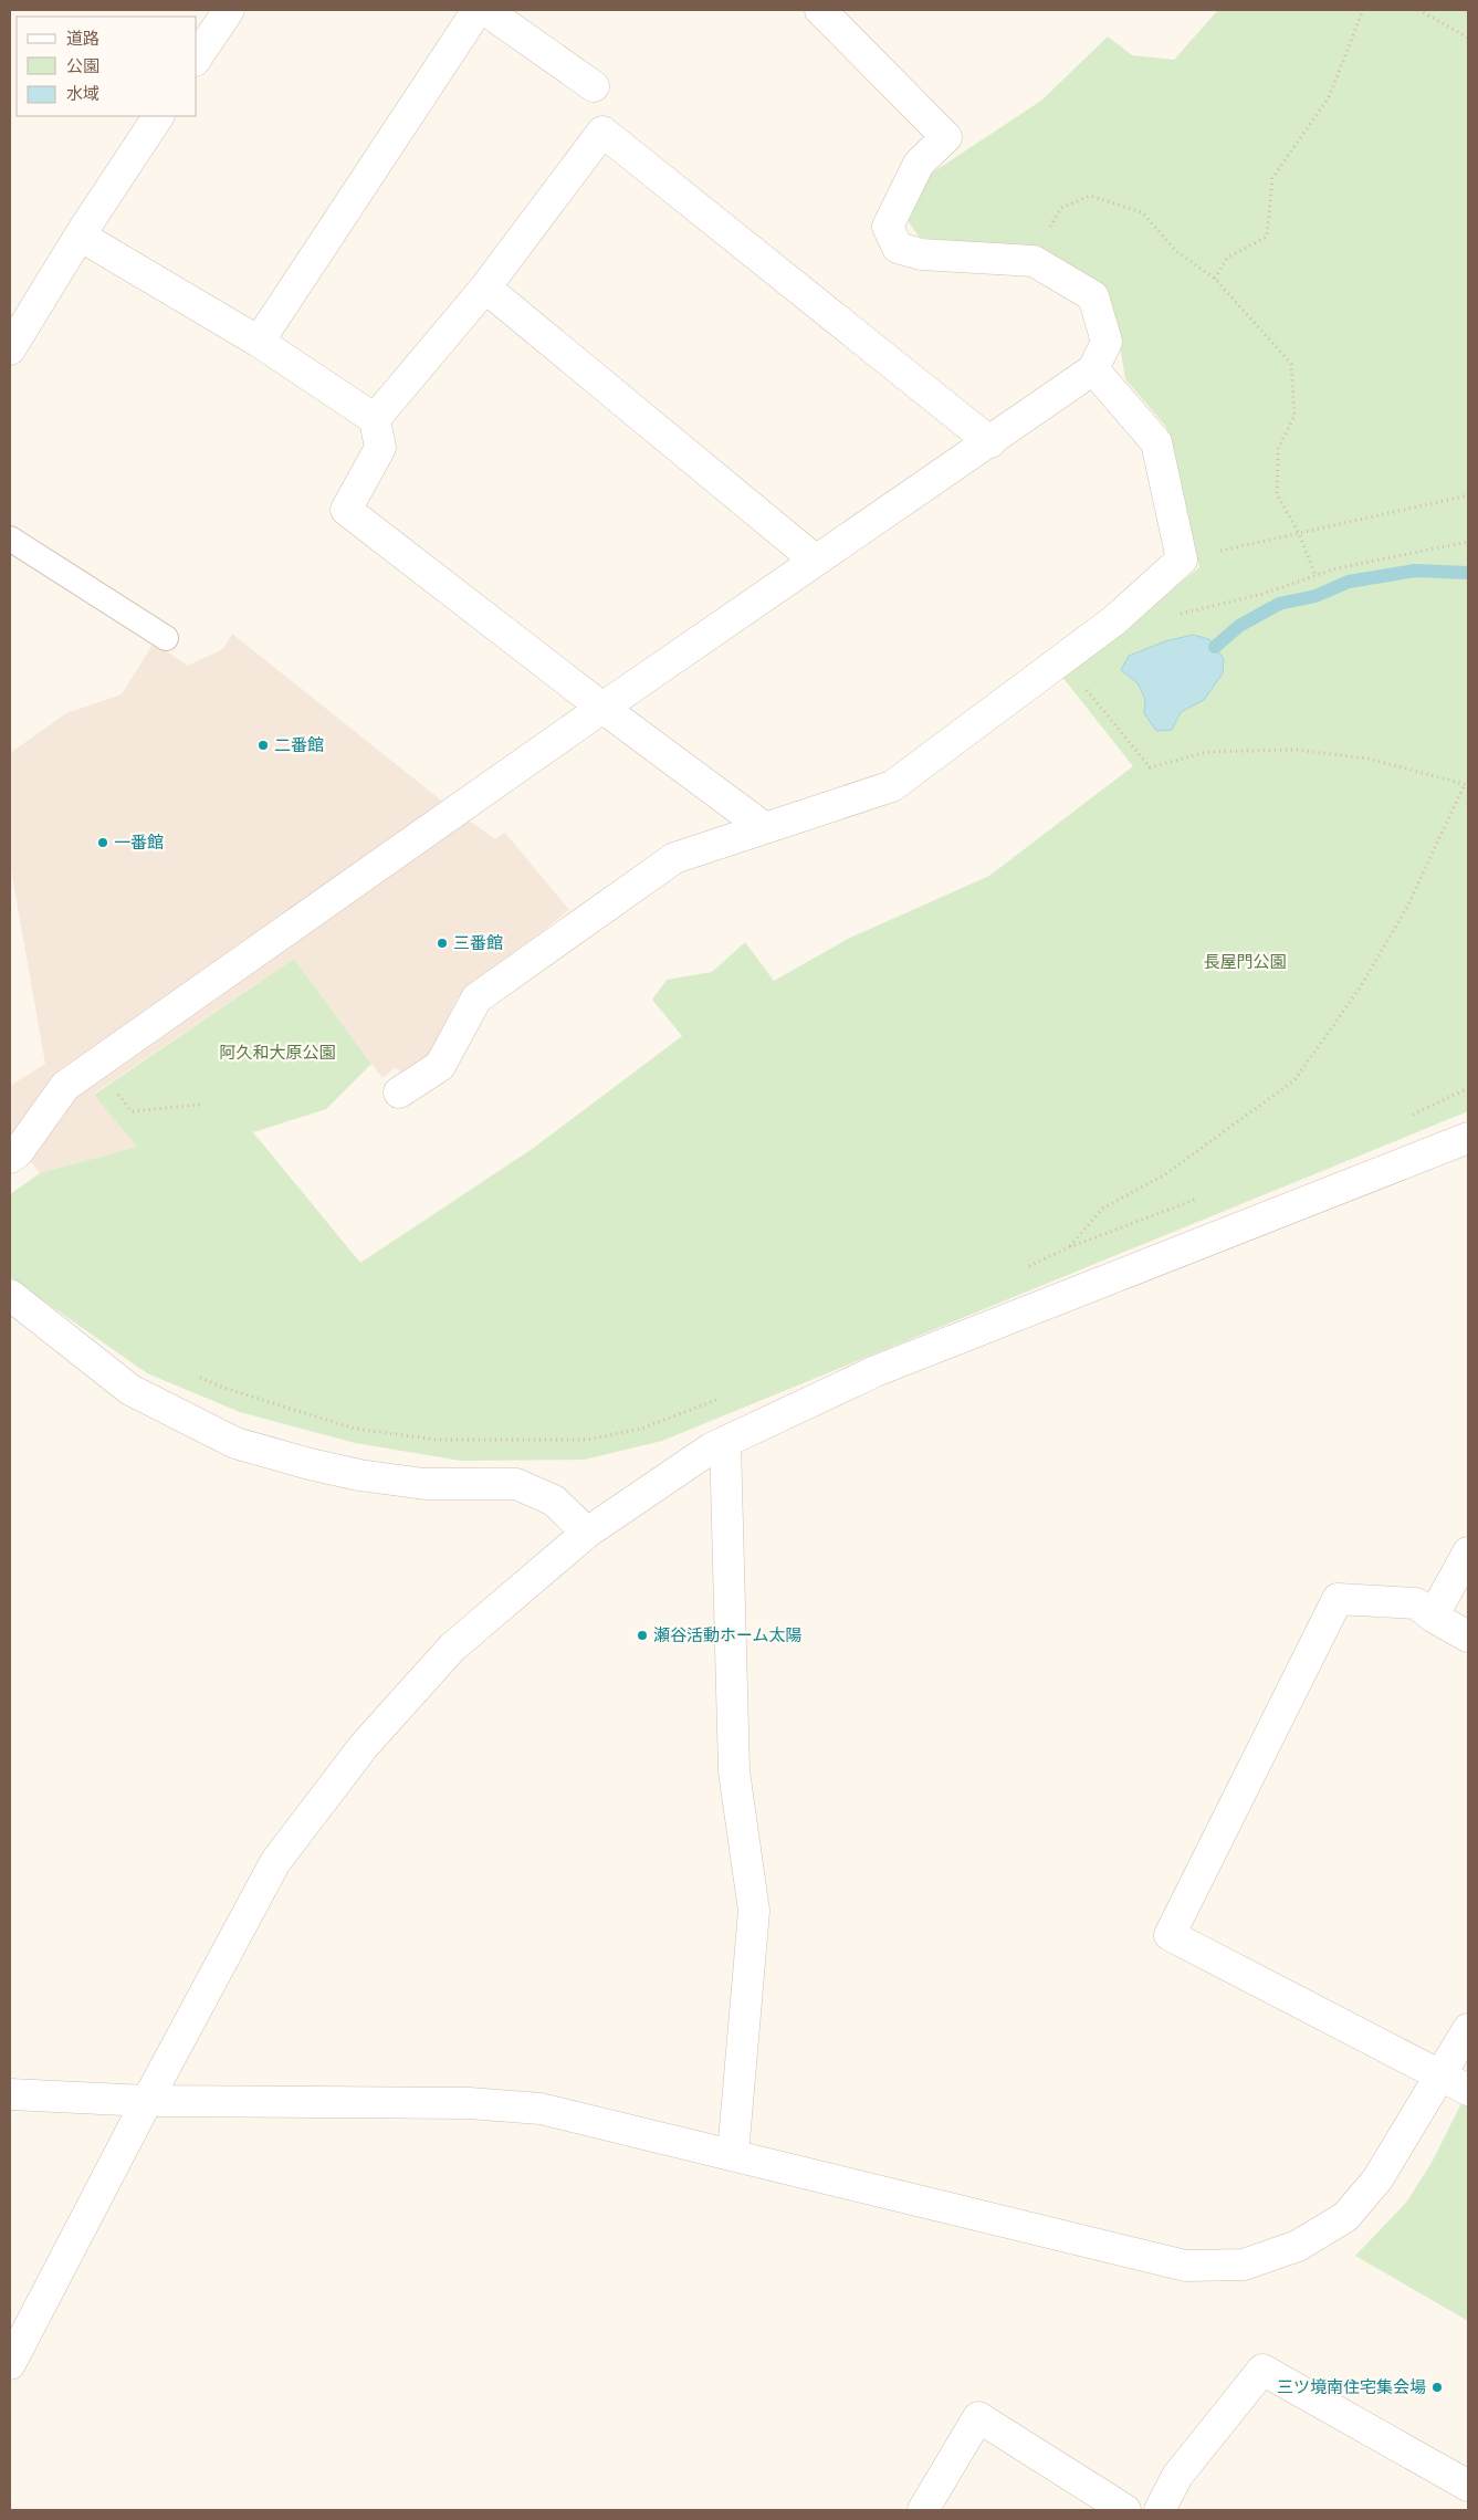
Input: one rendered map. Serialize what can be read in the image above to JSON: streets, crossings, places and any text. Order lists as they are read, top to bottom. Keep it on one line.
{"parks":["長屋門公園","阿久和大原公園"],"places":["二番館","一番館","三番館","瀬谷活動ホーム太陽","三ツ境南住宅集会場"],"legend":["道路","公園","水域"]}
